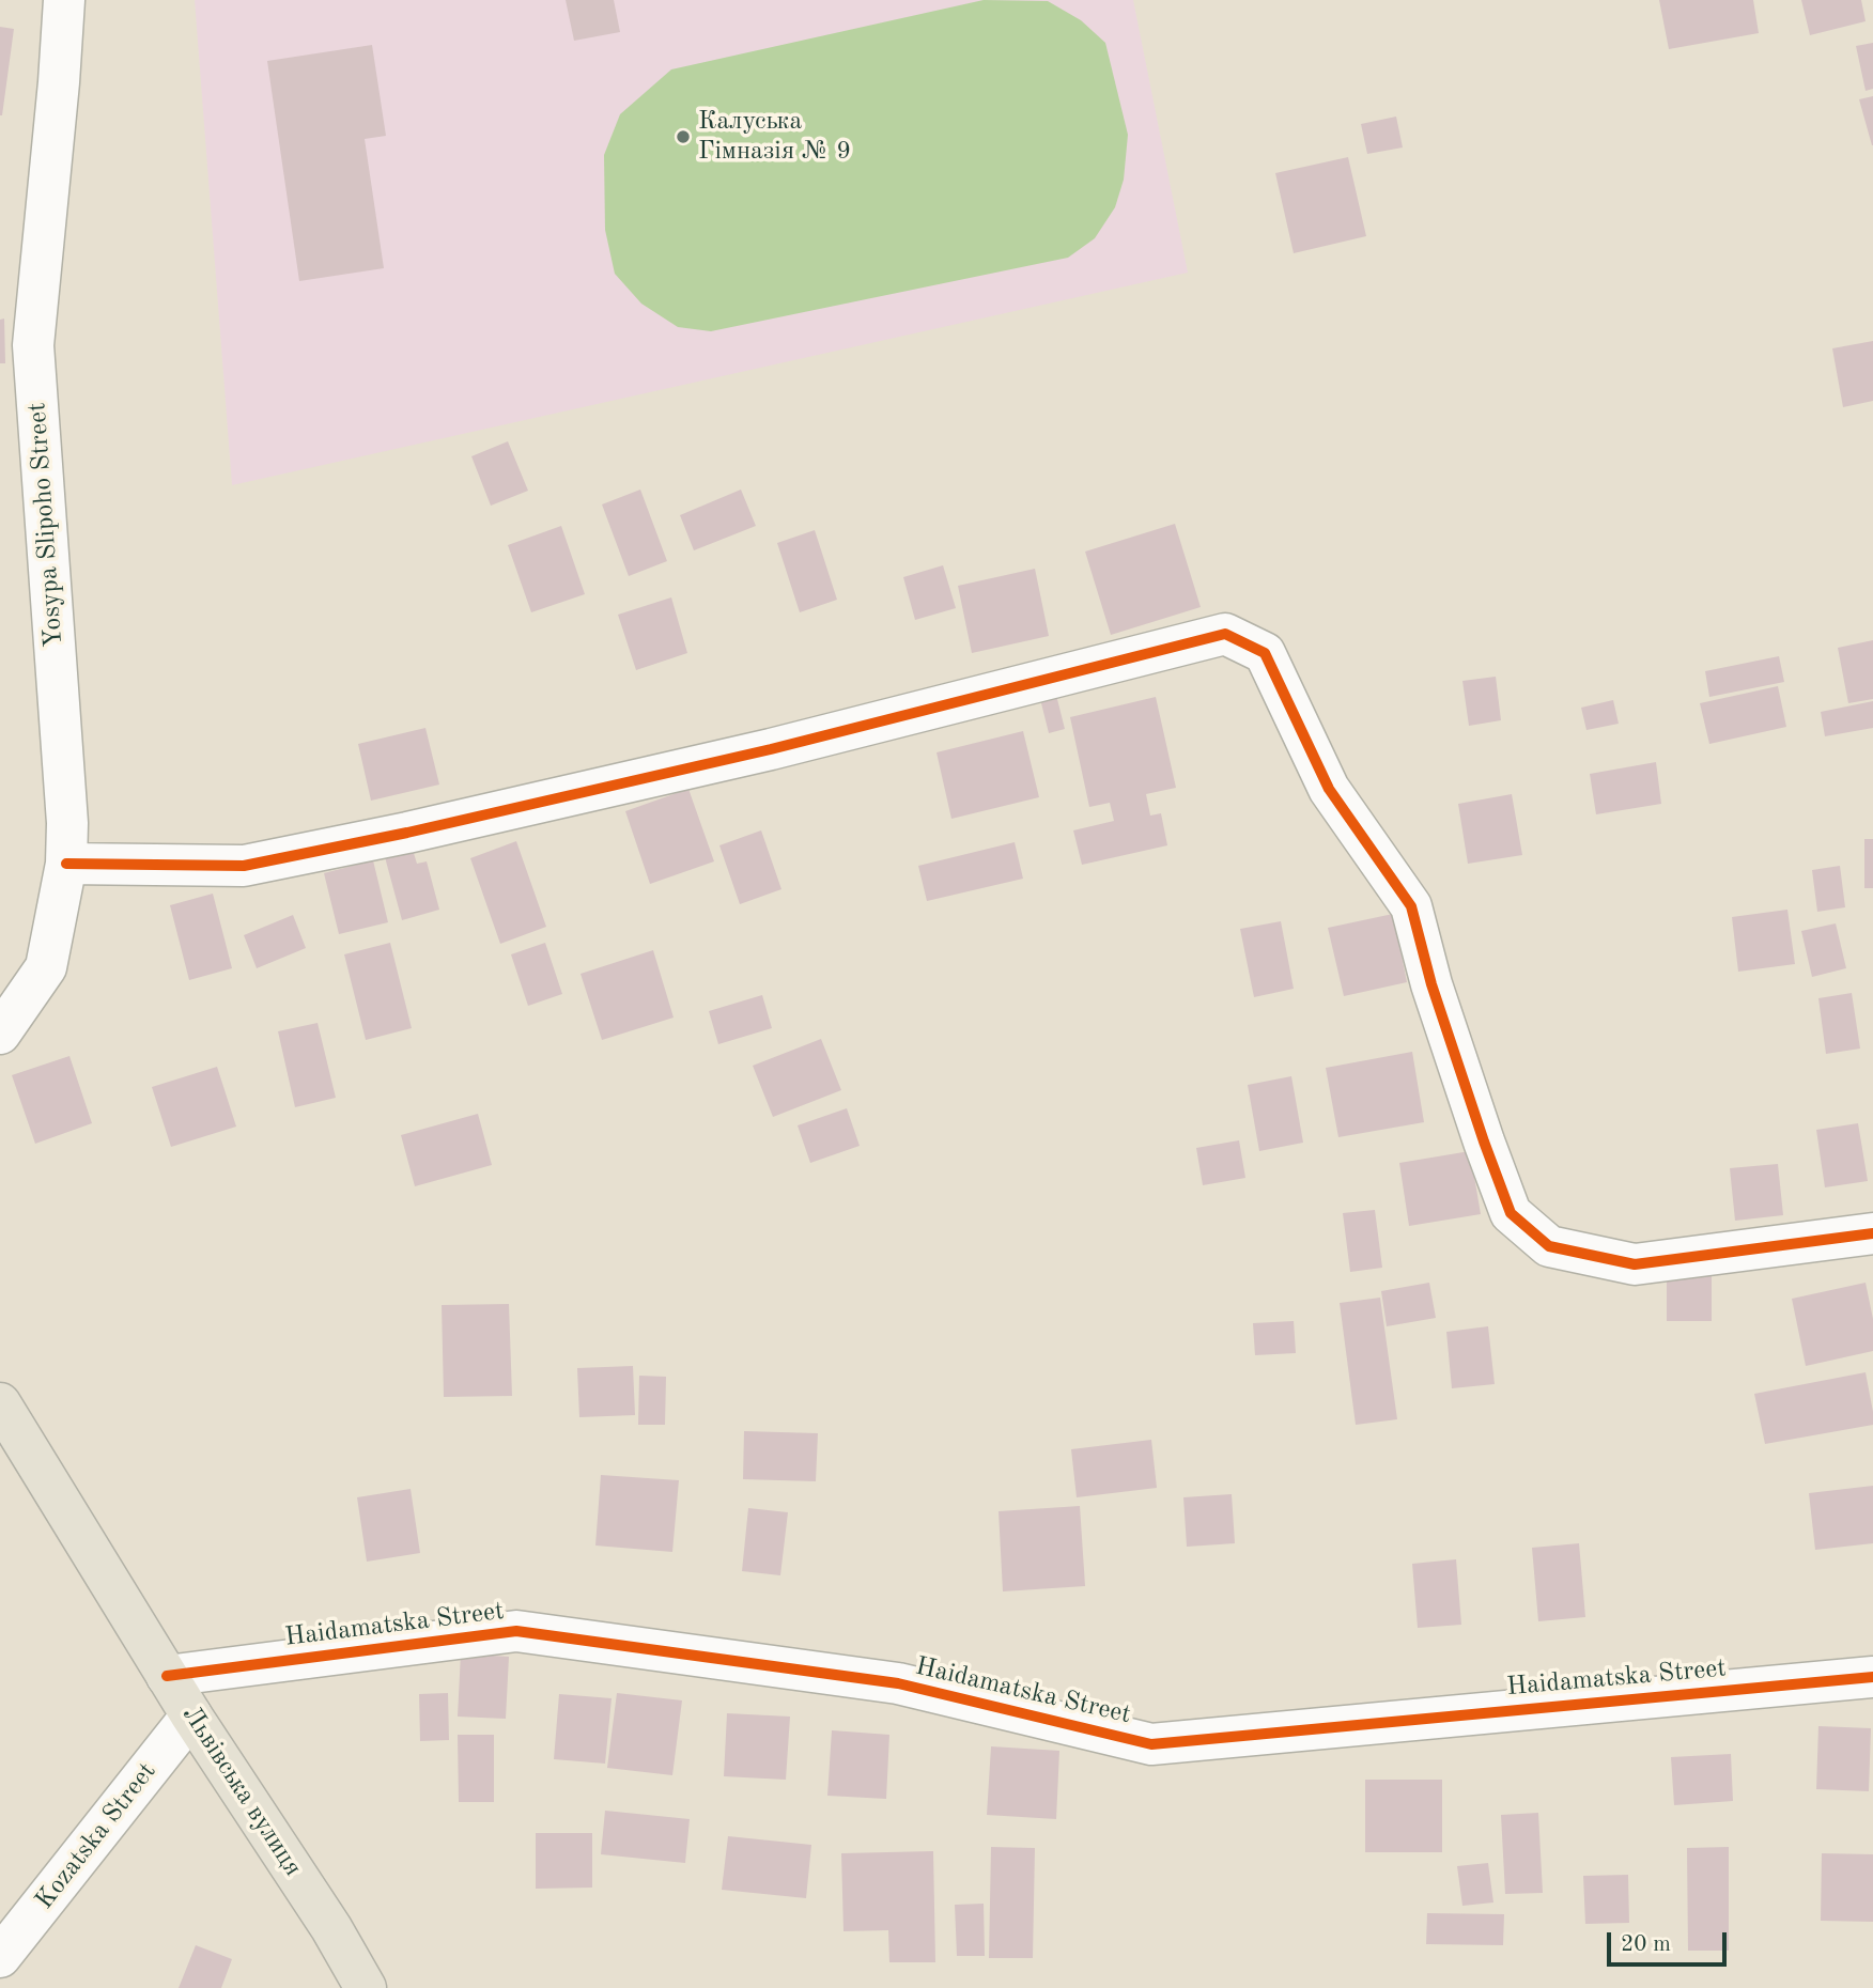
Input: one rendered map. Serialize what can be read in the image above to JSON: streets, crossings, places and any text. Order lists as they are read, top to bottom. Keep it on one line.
{"streets":{"main road":["Львівська вулиця"],"street":["Yosypa Slipoho Street","Haidamatska Street","Kozatska Street"]},"crossings":[["Haidamatska Street","Львівська вулиця"],["Львівська вулиця","Kozatska Street"]],"places":["Калуська Гімназія № 9"],"scale_bar":"20 m"}
